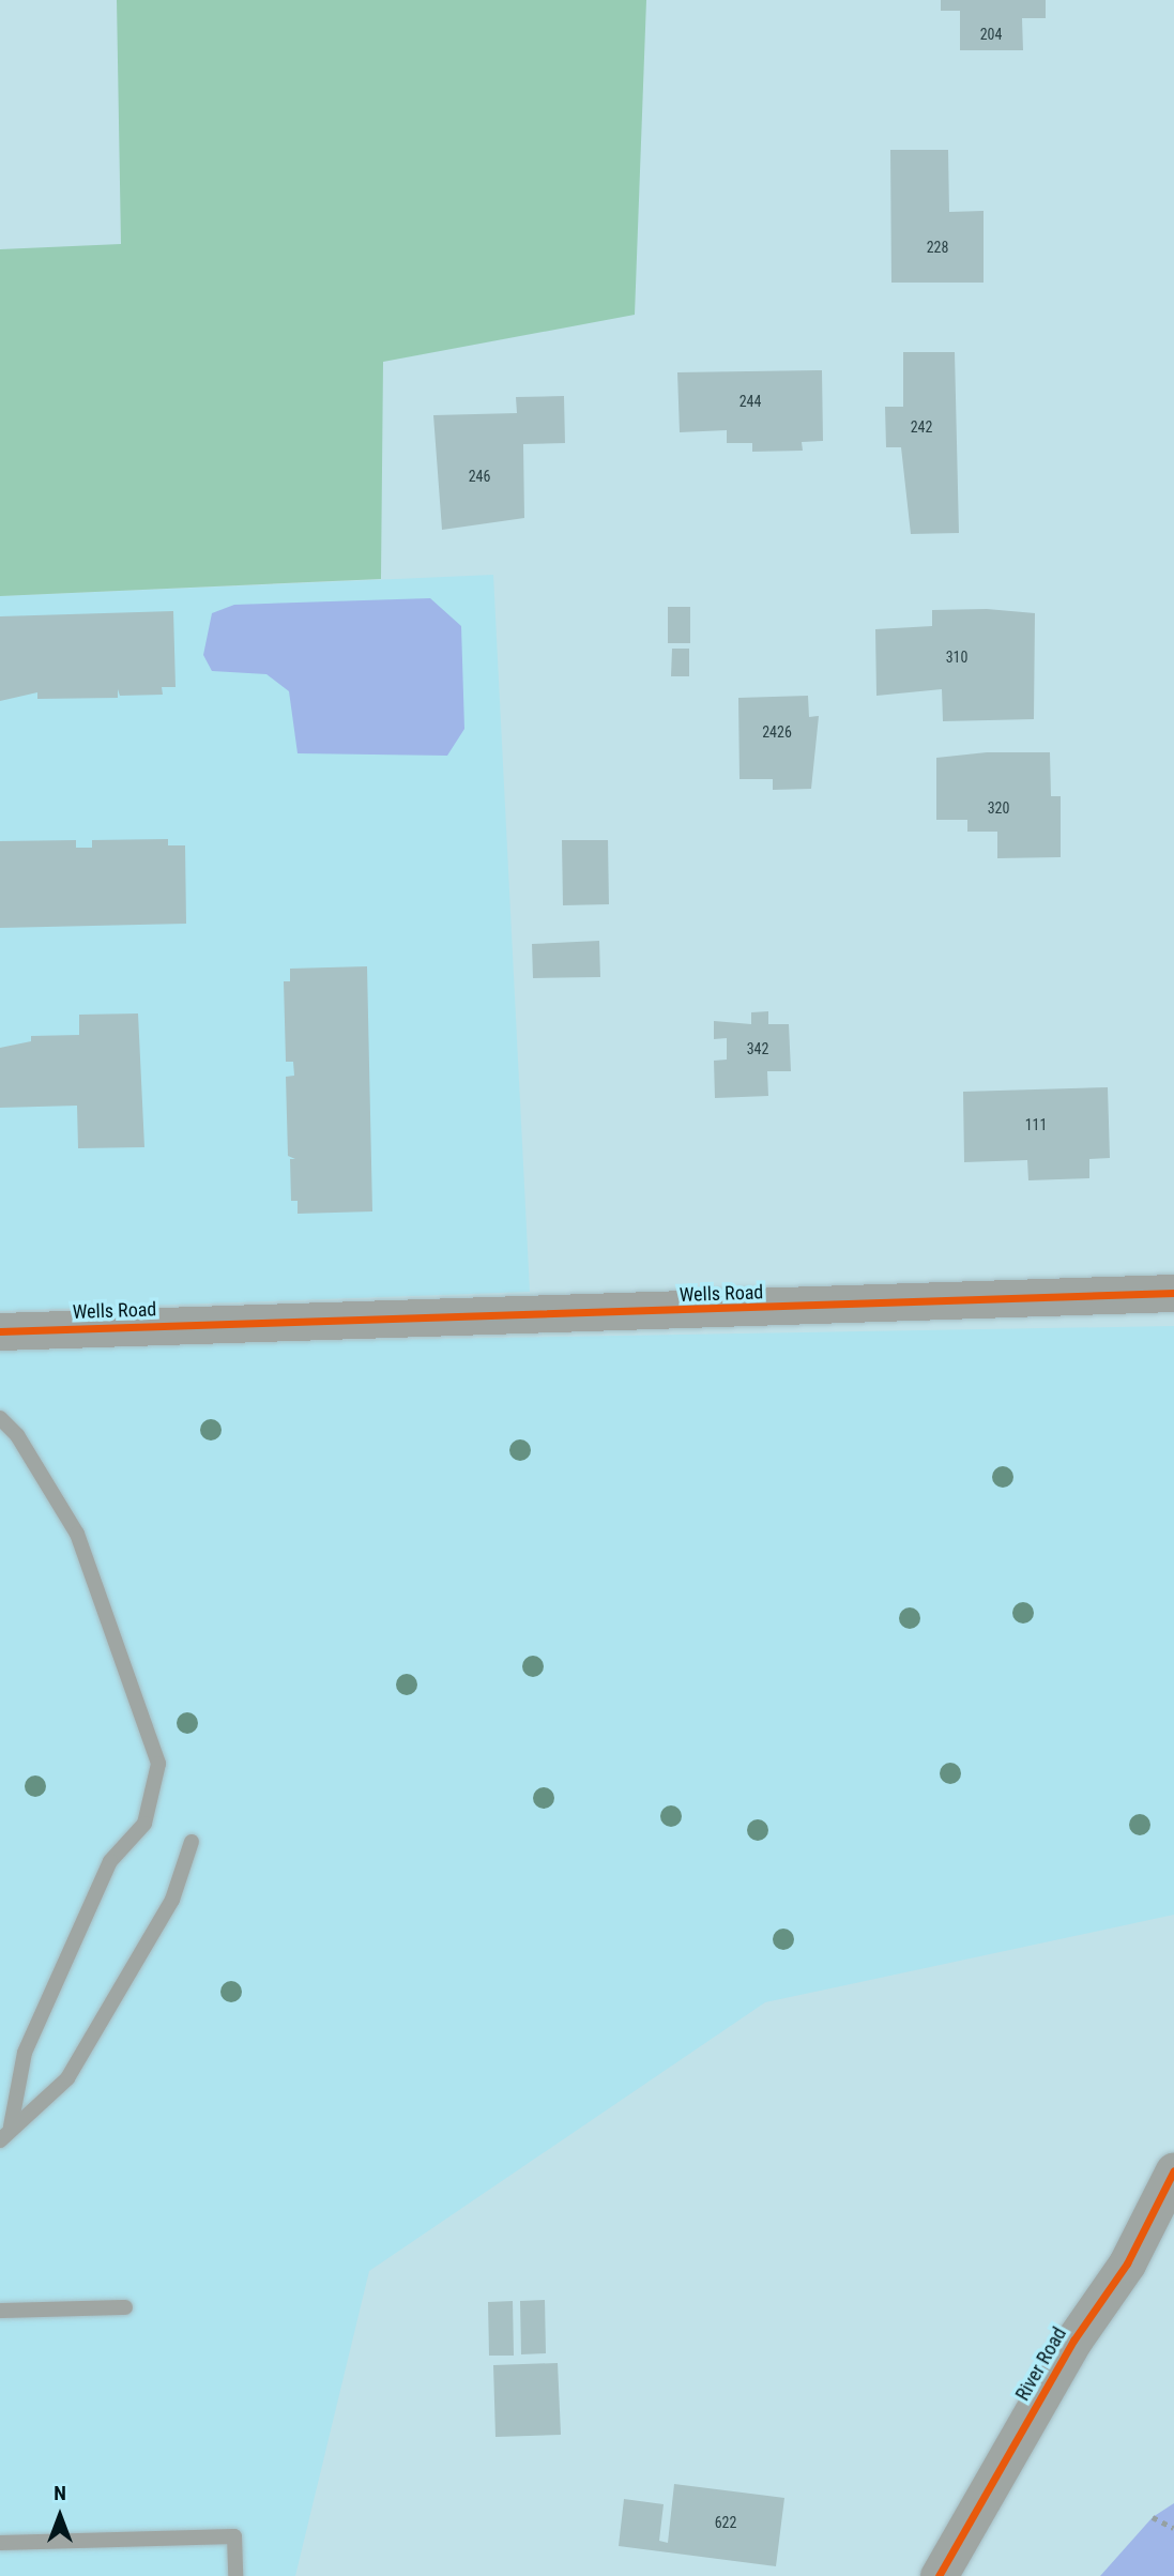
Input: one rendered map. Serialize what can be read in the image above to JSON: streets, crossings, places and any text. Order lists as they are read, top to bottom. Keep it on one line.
{"streets":{"street":["Wells Road","River Road"]},"house_numbers":["204","228","244","242","246","310","2426","320","342","111","622"],"north":"top"}
